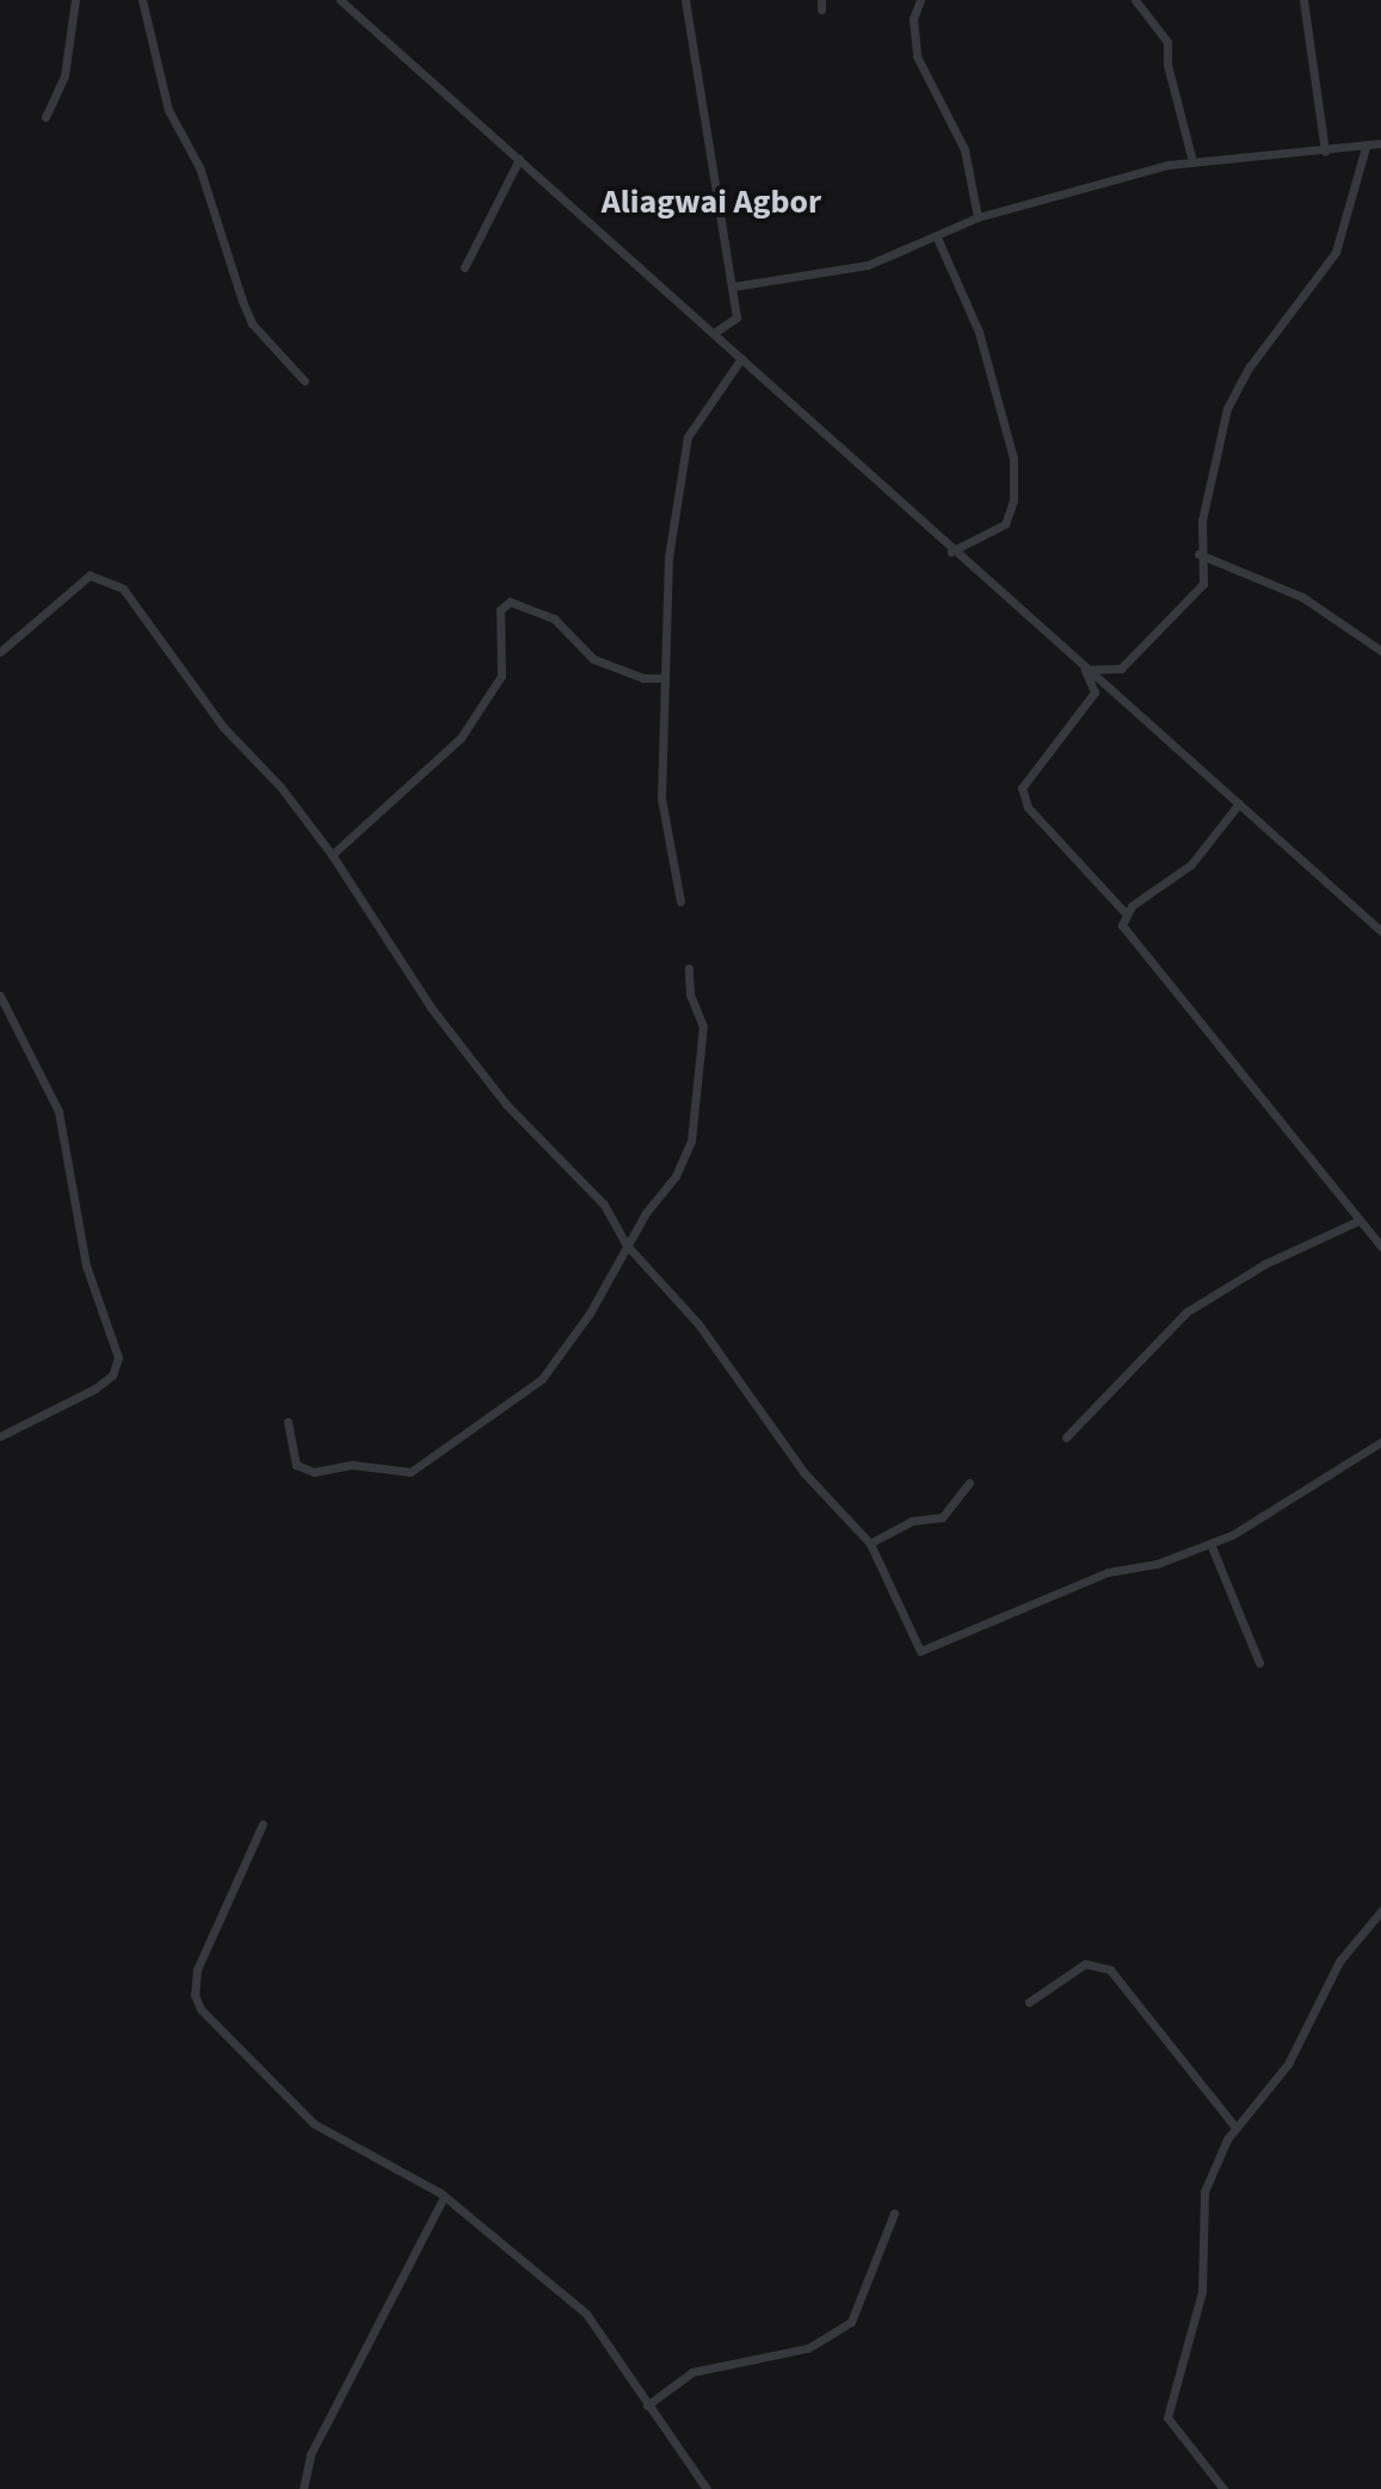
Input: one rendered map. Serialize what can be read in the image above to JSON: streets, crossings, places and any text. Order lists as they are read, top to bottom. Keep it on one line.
{"districts":["Aliagwai Agbor"]}
